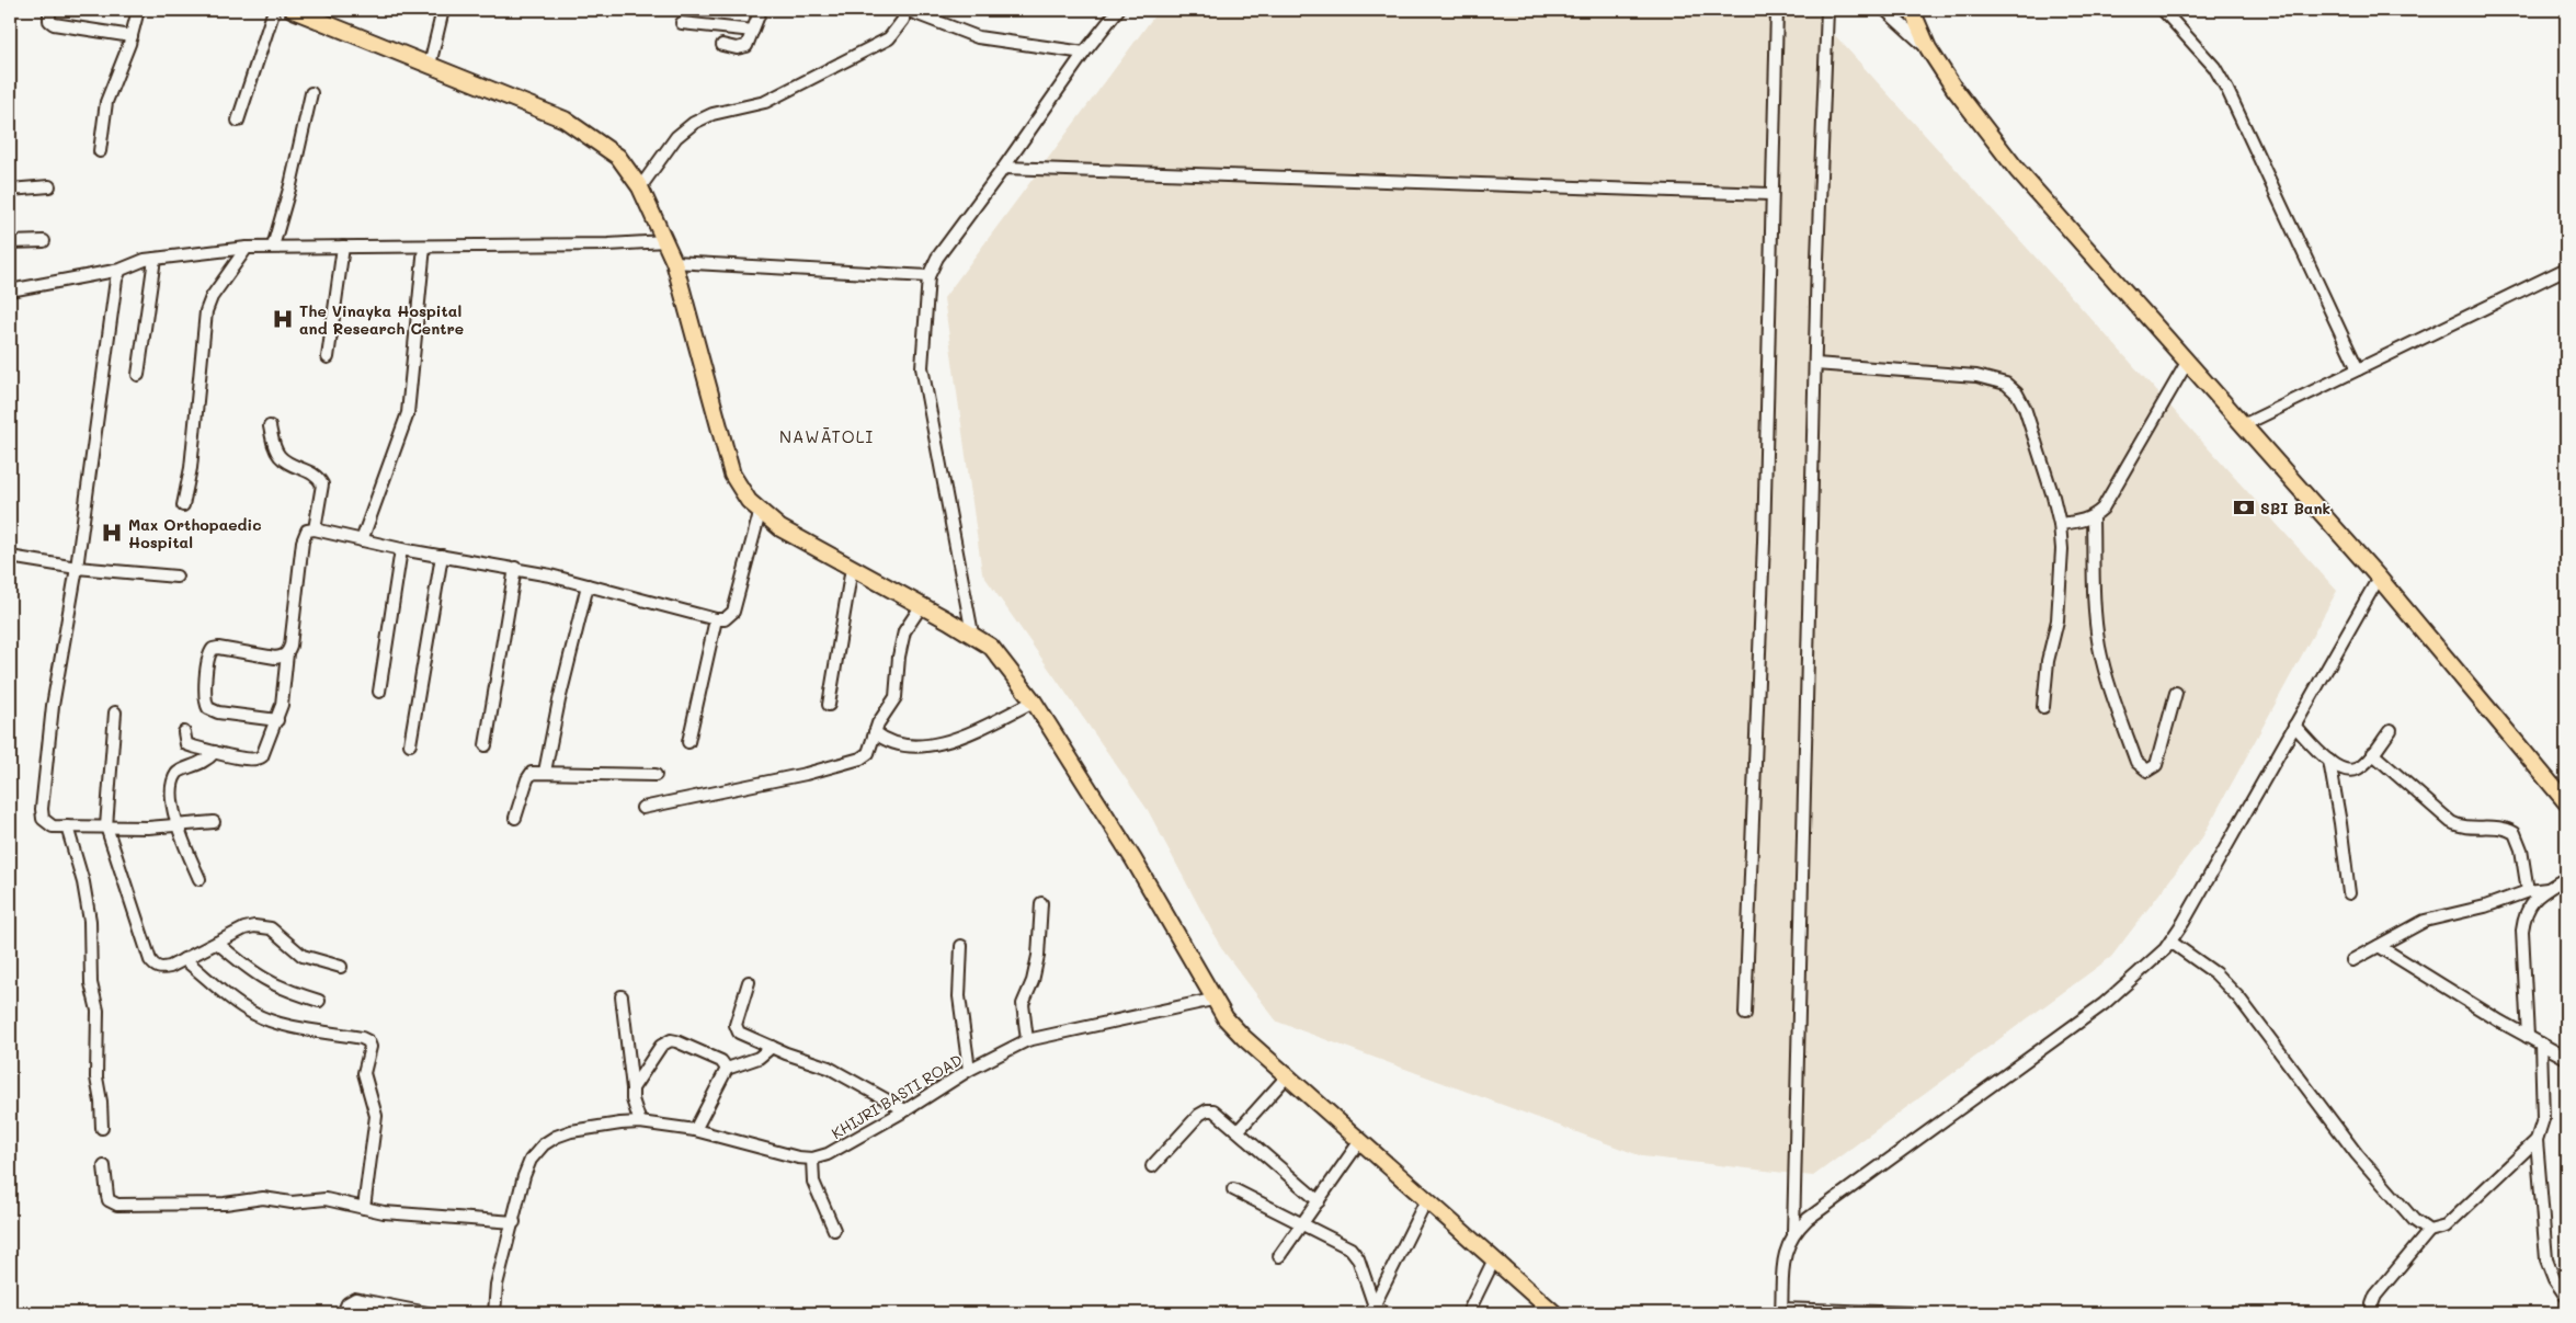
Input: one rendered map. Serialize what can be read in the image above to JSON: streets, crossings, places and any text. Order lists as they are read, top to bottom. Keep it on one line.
{"streets":{"street":["KHIJRI BASTI ROAD"]},"districts":["NAWĀTOLI"],"places":{"hospital":["The Vinayka Hospital and Research Centre","Max Orthopaedic Hospital"],"bank":["SBI Bank"]}}
